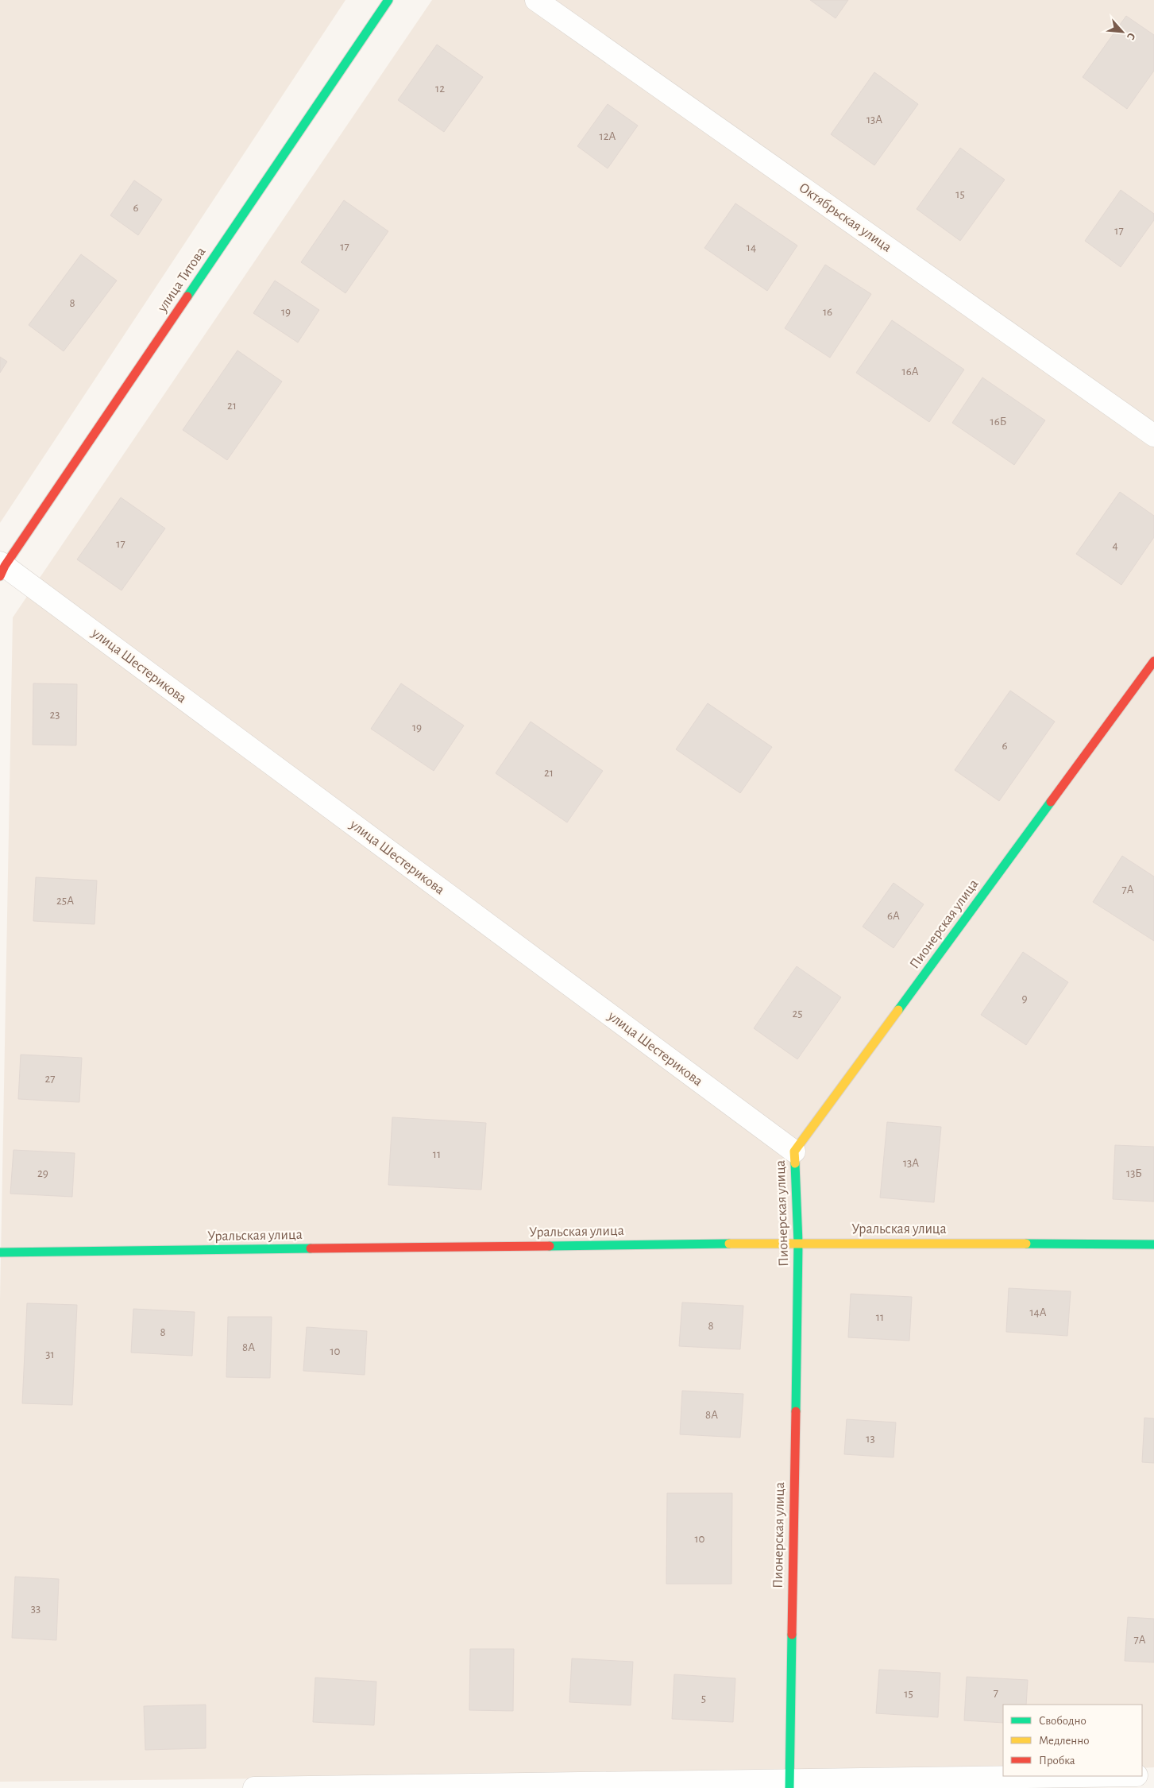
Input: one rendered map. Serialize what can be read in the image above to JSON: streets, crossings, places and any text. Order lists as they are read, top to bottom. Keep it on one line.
{"streets":{"street":["Октябрьская улица","улица Титова","улица Шестерикова","Пионерская улица","Уральская улица"]},"crossings":[["улица Титова","улица Шестерикова"],["улица Шестерикова","Пионерская улица"],["Пионерская улица","Уральская улица"]],"house_numbers":["12","13А","12А","15","6","17","17","14","8","19","16","16А","21","16Б","17","4","23","19","6","21","7А","25А","6А","9","25","27","11","13А","29","13Б","14А","11","8","8","8А","10","31","8А","13","10","33","7А","7","15","5"],"legend":["Свободно","Медленно","Пробка"],"north":"bottom right"}
